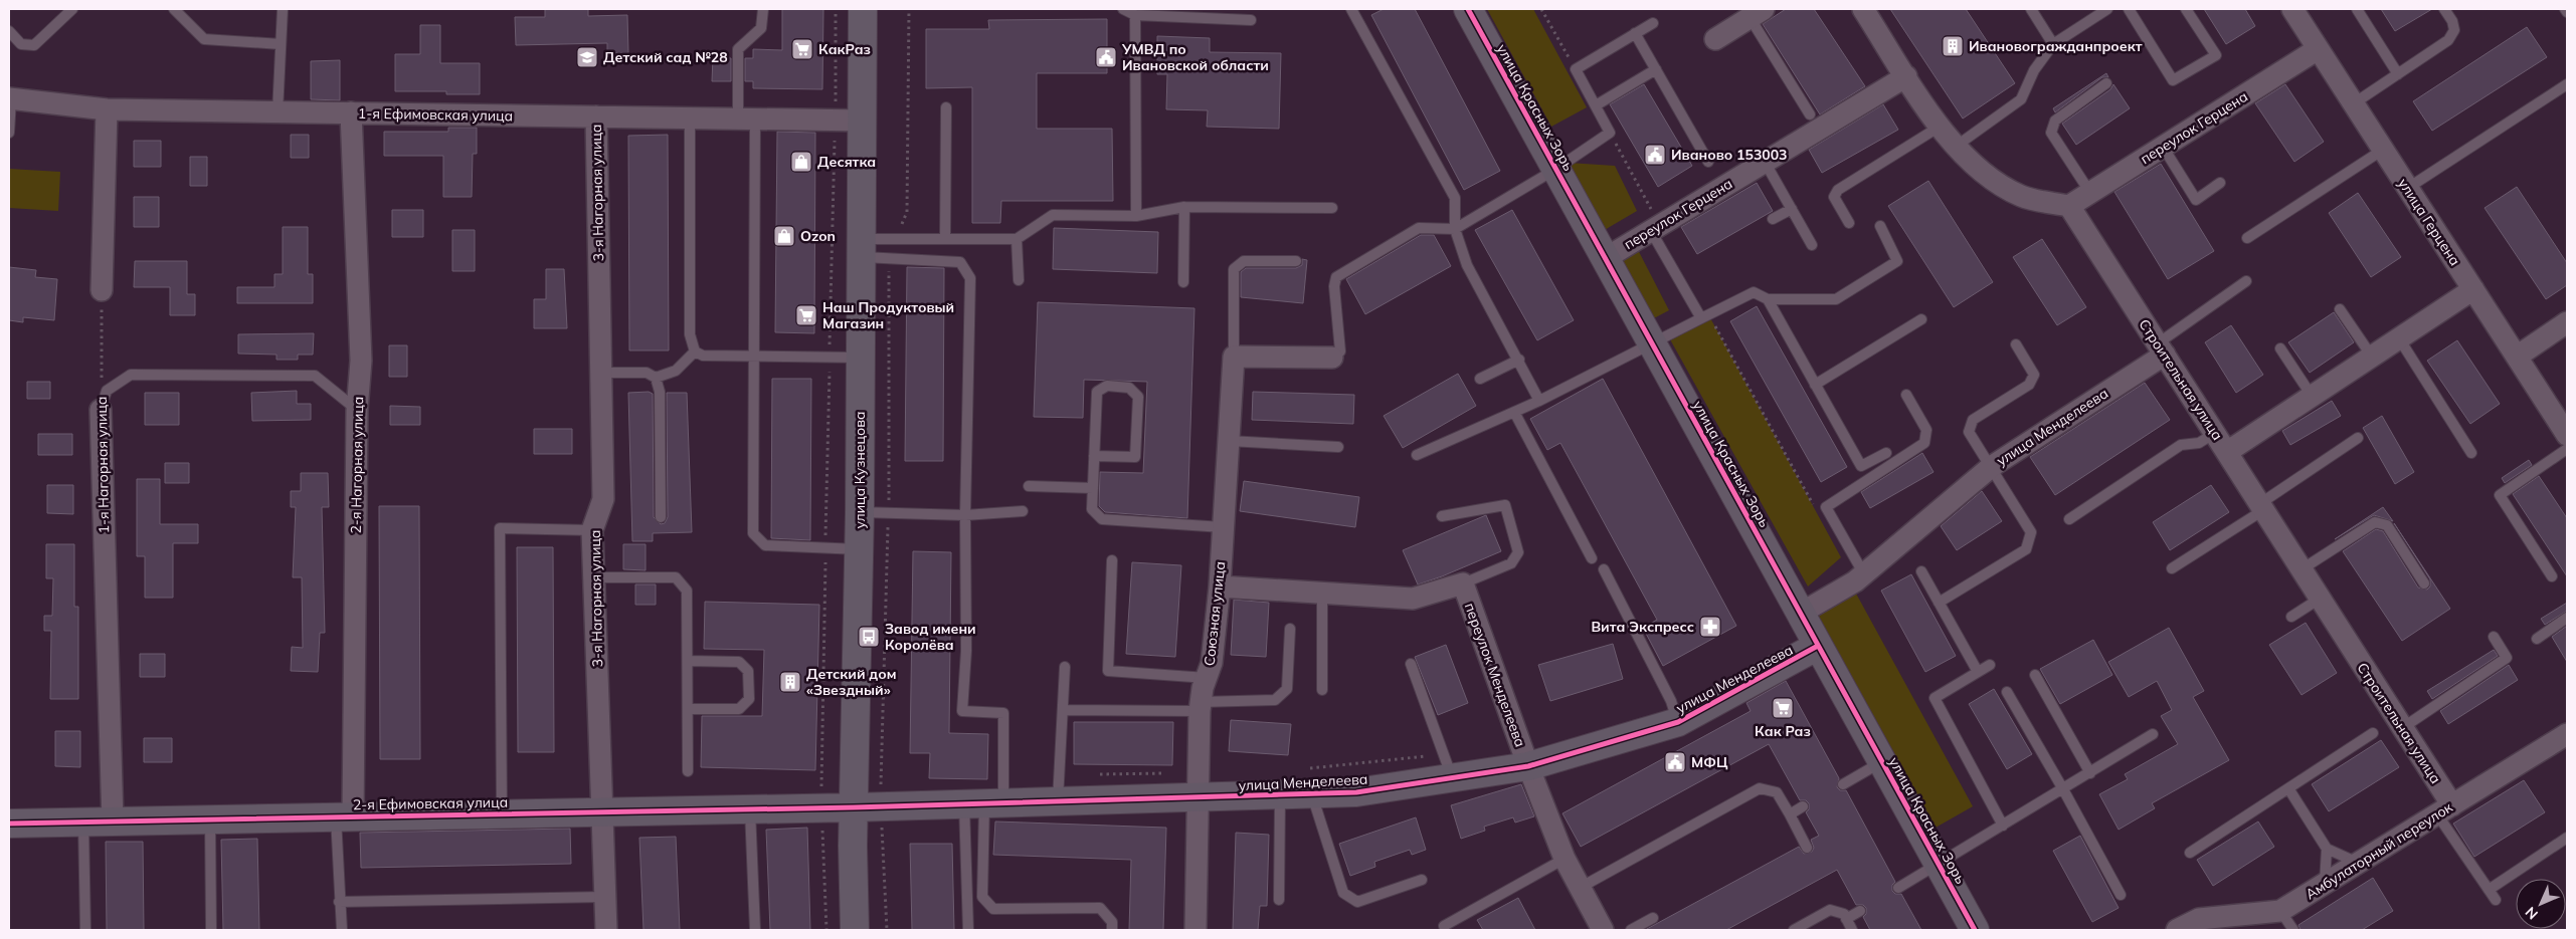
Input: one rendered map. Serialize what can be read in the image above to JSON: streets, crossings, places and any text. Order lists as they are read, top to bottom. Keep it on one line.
{"streets":{"street":["улица Красных Зорь","1-я Ефимовская улица","переулок Герцена","3-я Нагорная улица","улица Герцена","Строительная улица","улица Менделеева","1-я Нагорная улица","2-я Нагорная улица","улица Кузнецова","Союзная улица","переулок Менделеева","2-я Ефимовская улица","Амбулаторный переулок"]},"crossings":[["улица Красных Зорь","переулок Герцена"],["улица Красных Зорь","улица Менделеева"],["1-я Ефимовская улица","3-я Нагорная улица"],["1-я Ефимовская улица","2-я Нагорная улица"],["1-я Ефимовская улица","улица Кузнецова"],["переулок Герцена","улица Герцена"],["переулок Герцена","Строительная улица"],["3-я Нагорная улица","2-я Ефимовская улица"],["Строительная улица","улица Менделеева"],["Строительная улица","Амбулаторный переулок"],["улица Менделеева","улица Кузнецова"],["улица Менделеева","Союзная улица"],["улица Менделеева","переулок Менделеева"],["улица Менделеева","2-я Ефимовская улица"],["1-я Нагорная улица","2-я Ефимовская улица"],["2-я Нагорная улица","2-я Ефимовская улица"],["улица Кузнецова","2-я Ефимовская улица"]],"places":{"building":["Ивановогражданпроект","Детский дом «Звездный»"],"supermarket":["КакРаз","Наш Продуктовый Магазин","Как Раз"],"school or university":["Детский сад №28"],"public building":["УМВД по Ивановской области","Иваново 153003","МФЦ"],"shop":["Десятка","Ozon"],"pharmacy":["Вита Экспресс"],"bus stop":["Завод имени Королёва"]},"north":"bottom left"}
